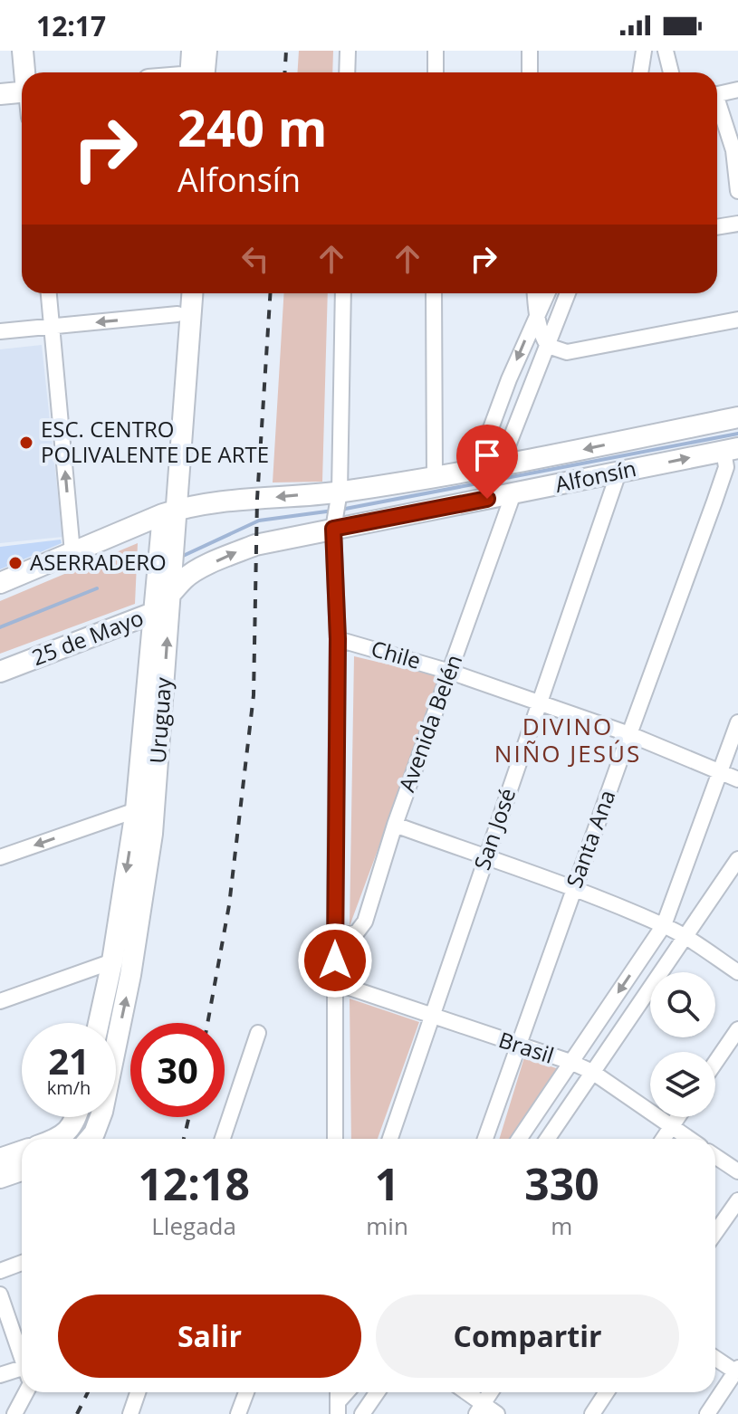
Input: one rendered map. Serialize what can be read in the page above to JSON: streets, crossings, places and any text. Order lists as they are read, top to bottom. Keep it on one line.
{"streets":{"street":["Alfonsín","25 de Mayo","Chile","Uruguay","Avenida Belén","San José","Santa Ana","Brasil"]},"crossings":[["Alfonsín","25 de Mayo"],["Alfonsín","Uruguay"],["Alfonsín","Avenida Belén"],["Alfonsín","San José"],["Alfonsín","Santa Ana"],["25 de Mayo","Uruguay"],["Chile","Avenida Belén"],["Chile","San José"],["Chile","Santa Ana"],["San José","Brasil"],["Santa Ana","Brasil"]],"districts":["DIVINO NIÑO JESÚS"],"places":["ESC. CENTRO POLIVALENTE DE ARTE","ASERRADERO"],"page":{"status":"12:17","turn":["240 m","Alfonsín"],"speed":"21 km/h","limit":"30","eta":["12:18","Llegada","1","min","330","m"],"buttons":["Salir","Compartir"]}}
